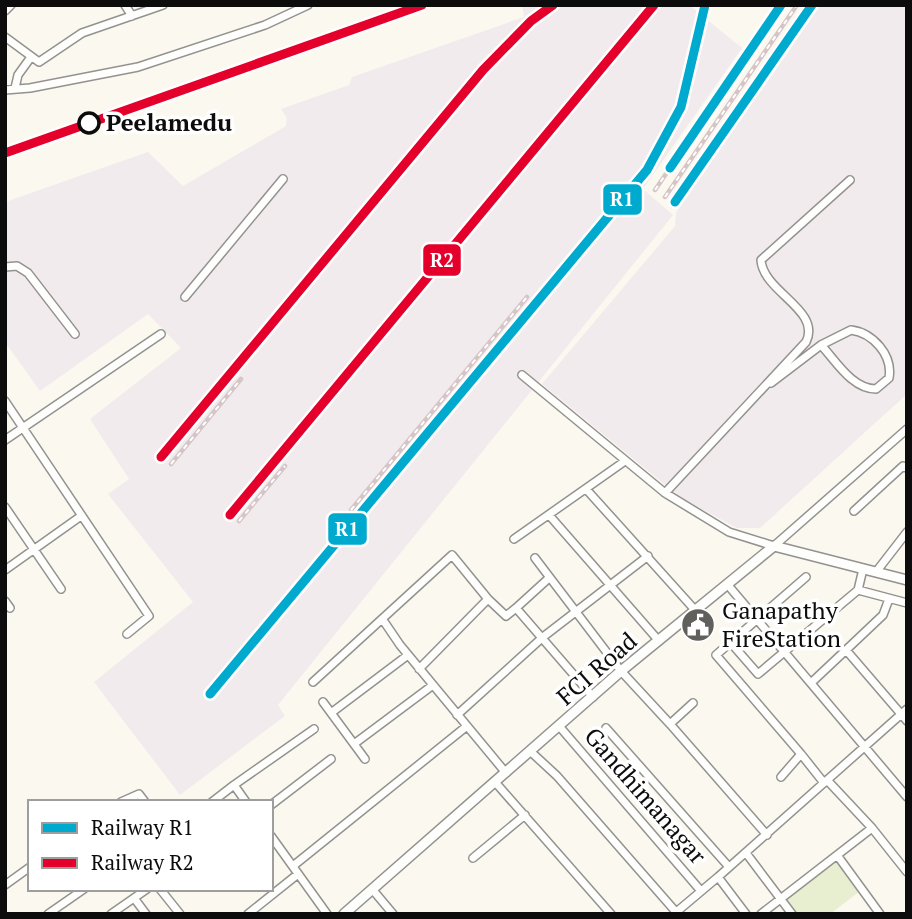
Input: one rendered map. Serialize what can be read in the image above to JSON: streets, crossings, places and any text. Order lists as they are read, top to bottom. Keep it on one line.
{"streets":{"street":["FCI Road","Gandhimanagar"]},"crossings":[["FCI Road","Gandhimanagar"]],"places":{"other":["Peelamedu"],"public building":["Ganapathy FireStation"]},"lines":["rail line R1","rail line R2"],"legend":["Railway R1","Railway R2"]}
